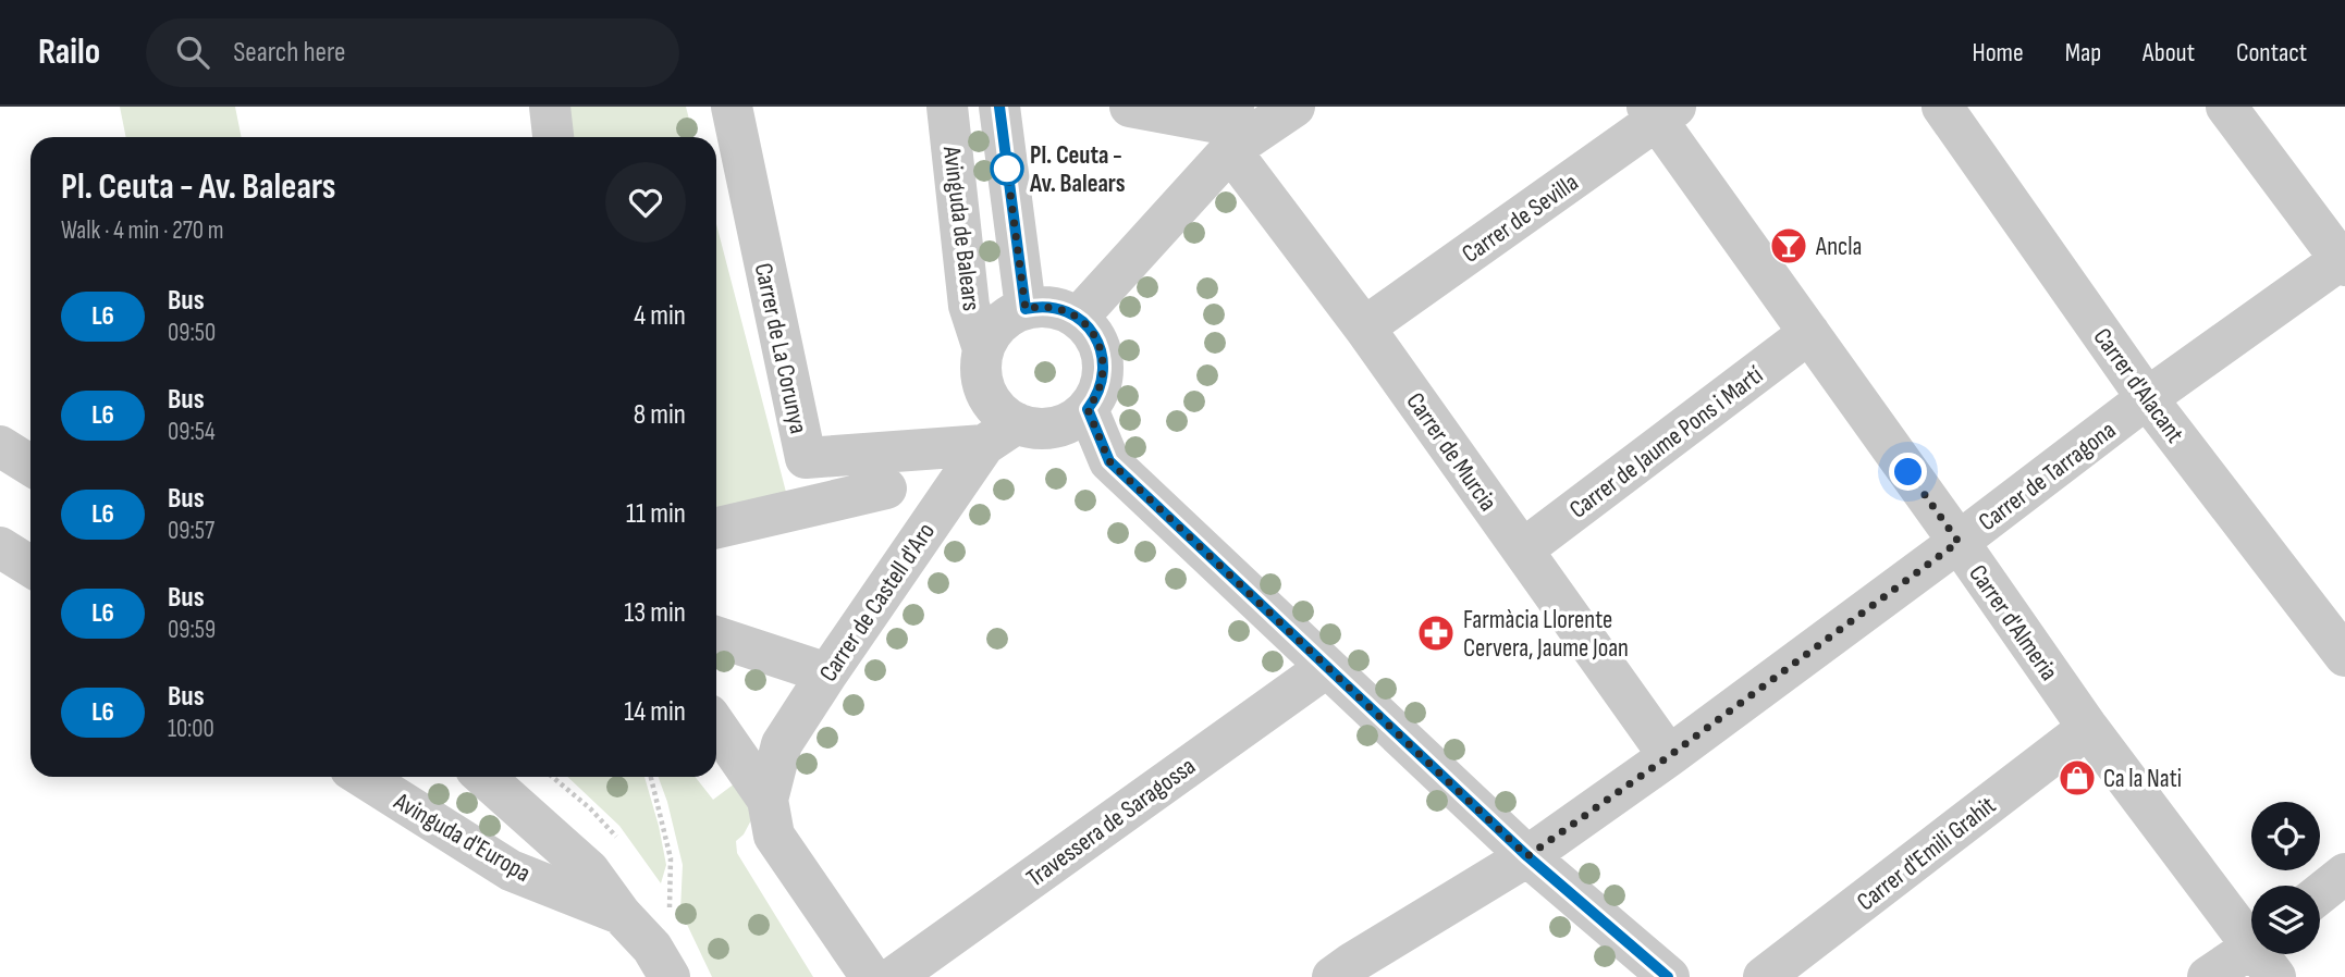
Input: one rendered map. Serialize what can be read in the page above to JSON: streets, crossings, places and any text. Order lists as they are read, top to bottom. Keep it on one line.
{"streets":{"street":["Carrer de Sevilla","Avinguda de Balears","Carrer de La Corunya","Carrer d'Alacant","Carrer de Jaume Pons i Martí","Carrer de Murcia","Carrer de Tarragona","Carrer de Castell d'Aro","Carrer d'Almeria","Travessera de Saragossa","Avinguda d'Europa","Carrer d'Emili Grahit"]},"crossings":[["Carrer de Sevilla","Carrer de Murcia"],["Carrer de Sevilla","Carrer d'Almeria"],["Avinguda de Balears","Carrer de La Corunya"],["Avinguda de Balears","Carrer de Castell d'Aro"],["Carrer de La Corunya","Carrer de Castell d'Aro"],["Carrer d'Alacant","Carrer de Tarragona"],["Carrer de Jaume Pons i Martí","Carrer de Murcia"],["Carrer de Jaume Pons i Martí","Carrer d'Almeria"],["Carrer de Murcia","Carrer de Tarragona"],["Carrer de Tarragona","Carrer d'Almeria"],["Carrer d'Almeria","Carrer d'Emili Grahit"]],"places":{"other":["Pl. Ceuta - Av. Balears"],"bar":["Ancla"],"pharmacy":["Farmàcia Llorente Cervera, Jaume Joan"],"shop":["Ca la Nati"]},"lines":["bus line L6"],"page":{"header":"Railo","search":"Search here","nav":["Home","Map","About","Contact"],"heading":["Pl. Ceuta - Av. Balears","Walk · 4 min · 270 m"],"list":[{"mark":"L6","name":"Bus","note":"09:50","value":"4 min"},{"mark":"L6","name":"Bus","note":"09:54","value":"8 min"},{"mark":"L6","name":"Bus","note":"09:57","value":"11 min"},{"mark":"L6","name":"Bus","note":"09:59","value":"13 min"},{"mark":"L6","name":"Bus","note":"10:00","value":"14 min"}]}}
